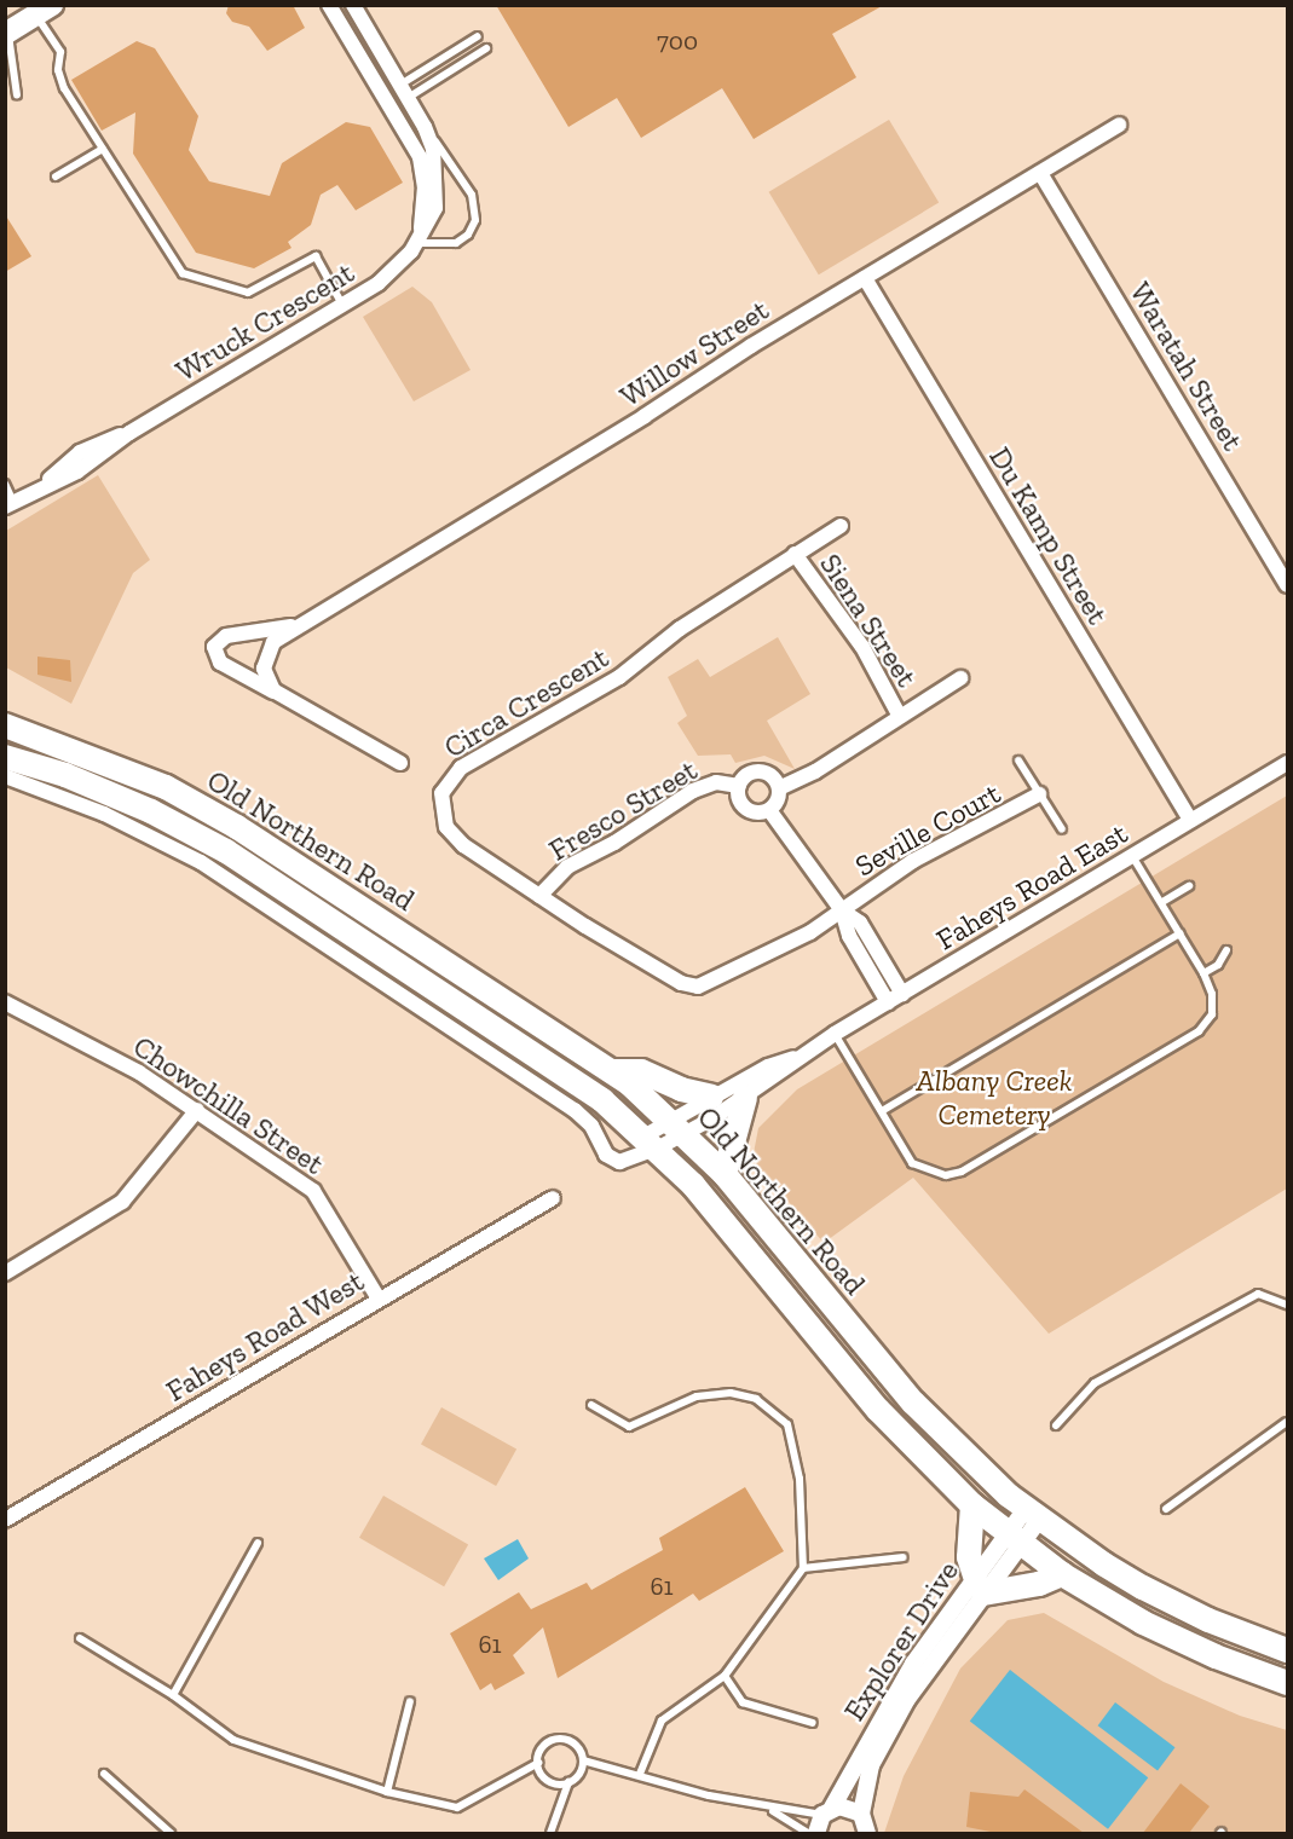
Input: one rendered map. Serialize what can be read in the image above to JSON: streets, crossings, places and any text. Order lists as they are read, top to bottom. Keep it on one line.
{"streets":{"highway":["Old Northern Road"],"street":["Wruck Crescent","Willow Street","Waratah Street","Du Kamp Street","Siena Street","Circa Crescent","Fresco Street","Seville Court","Faheys Road East","Chowchilla Street","Faheys Road West","Explorer Drive"]},"crossings":[["Willow Street","Waratah Street"],["Willow Street","Du Kamp Street"],["Du Kamp Street","Faheys Road East"],["Siena Street","Circa Crescent"],["Circa Crescent","Fresco Street"],["Circa Crescent","Seville Court"],["Old Northern Road","Faheys Road East"],["Old Northern Road","Explorer Drive"],["Chowchilla Street","Faheys Road West"]],"parks":["Albany Creek Cemetery"],"house_numbers":["700","61","61"]}
